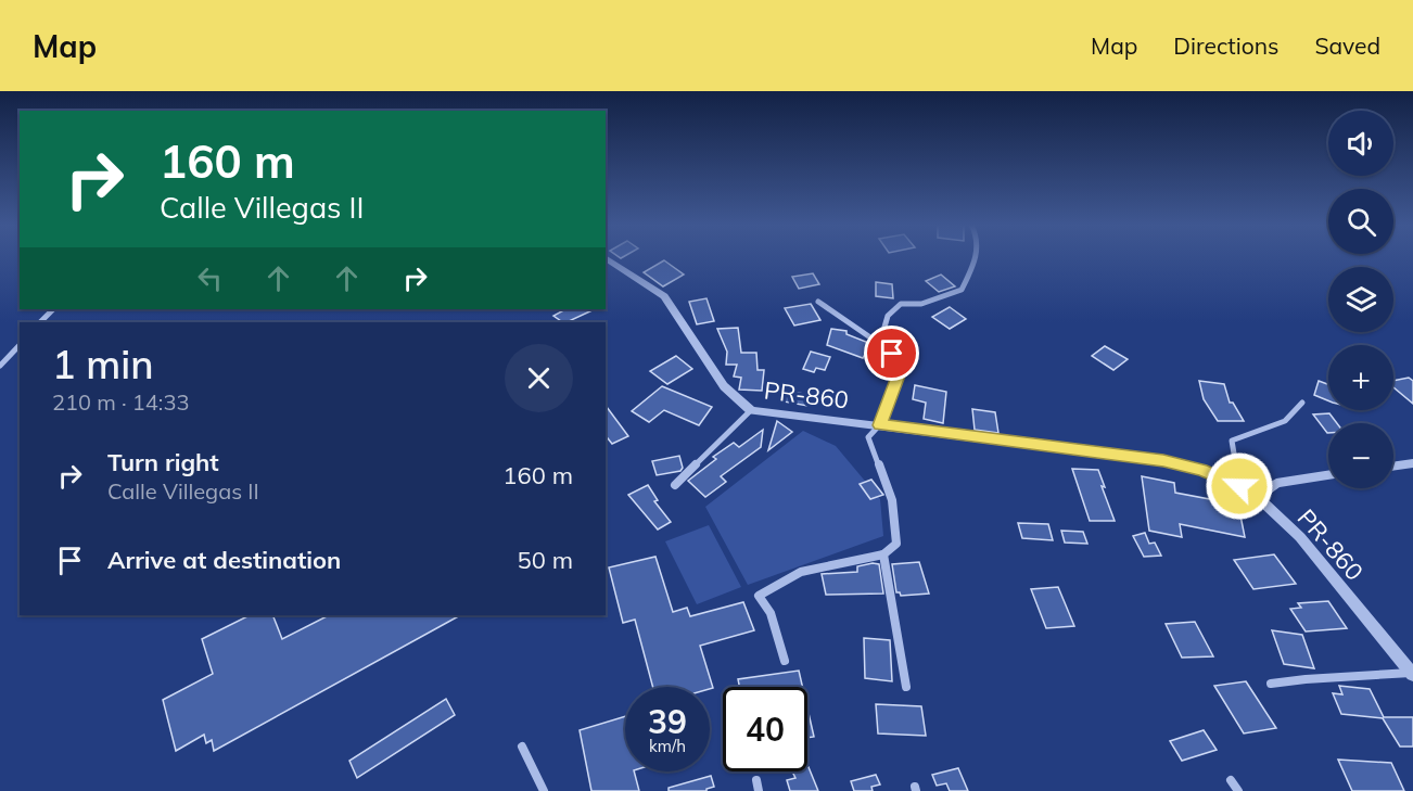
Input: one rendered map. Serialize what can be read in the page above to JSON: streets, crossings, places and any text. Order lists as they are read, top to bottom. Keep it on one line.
{"streets":{"street":["PR-860"]},"page":{"header":"Map","nav":["Map","Directions","Saved"],"map_buttons":["+","−"],"turn":["160 m","Calle Villegas II"],"heading":["1 min","210 m · 14:33"],"list":[{"name":"Turn right","note":"Calle Villegas II","value":"160 m"},{"name":"Arrive at destination","value":"50 m"}],"speed":"39 km/h","limit":"40"}}
